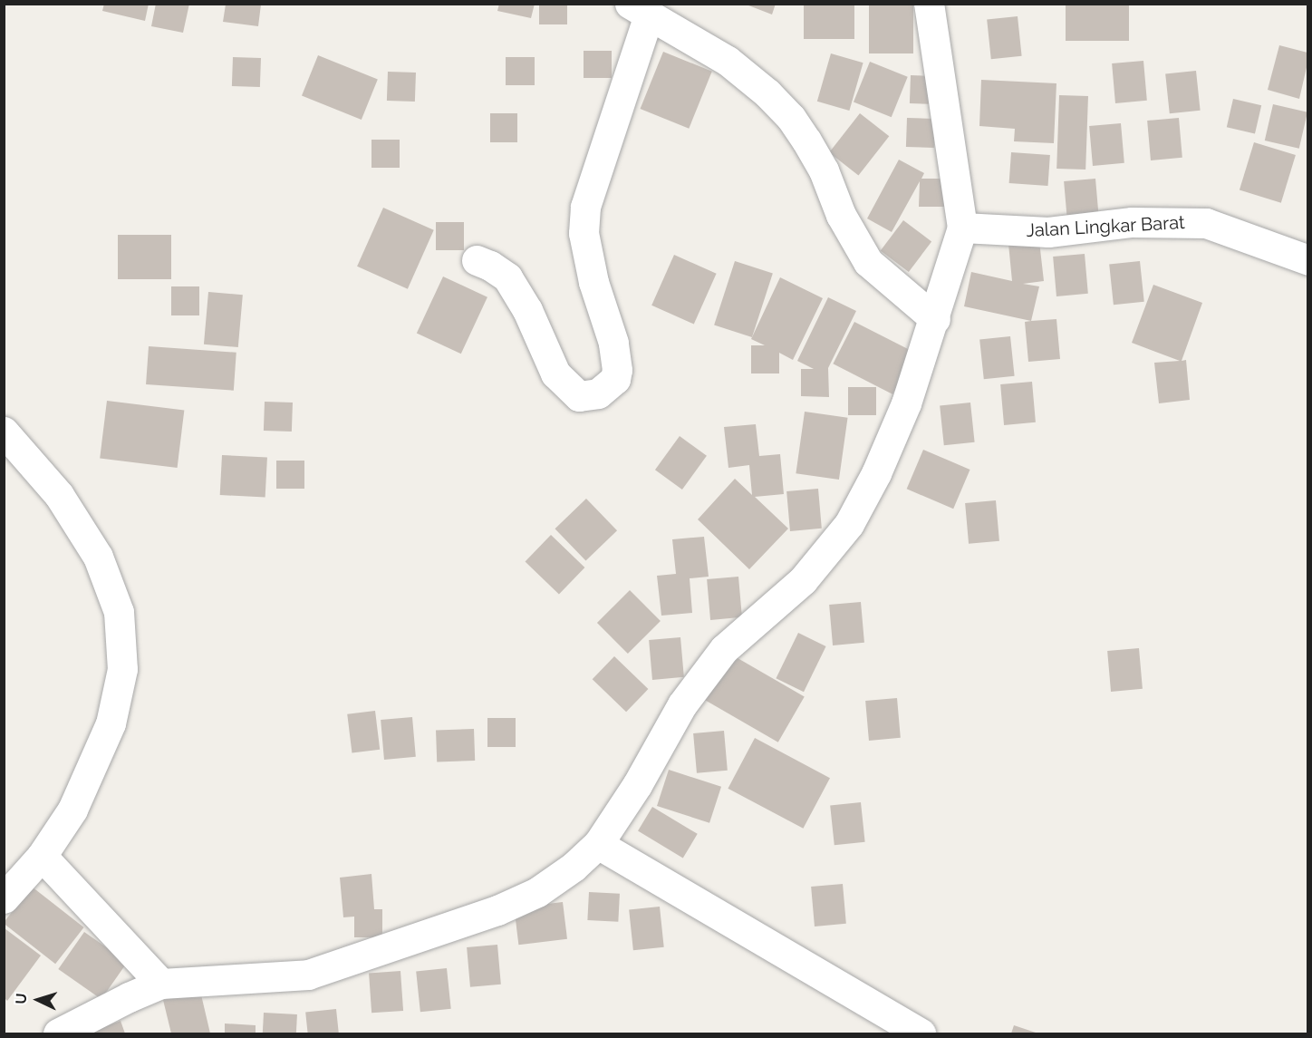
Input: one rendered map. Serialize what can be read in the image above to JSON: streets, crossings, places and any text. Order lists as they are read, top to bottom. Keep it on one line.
{"streets":{"street":["Jalan Lingkar Barat"]},"north":"left"}
